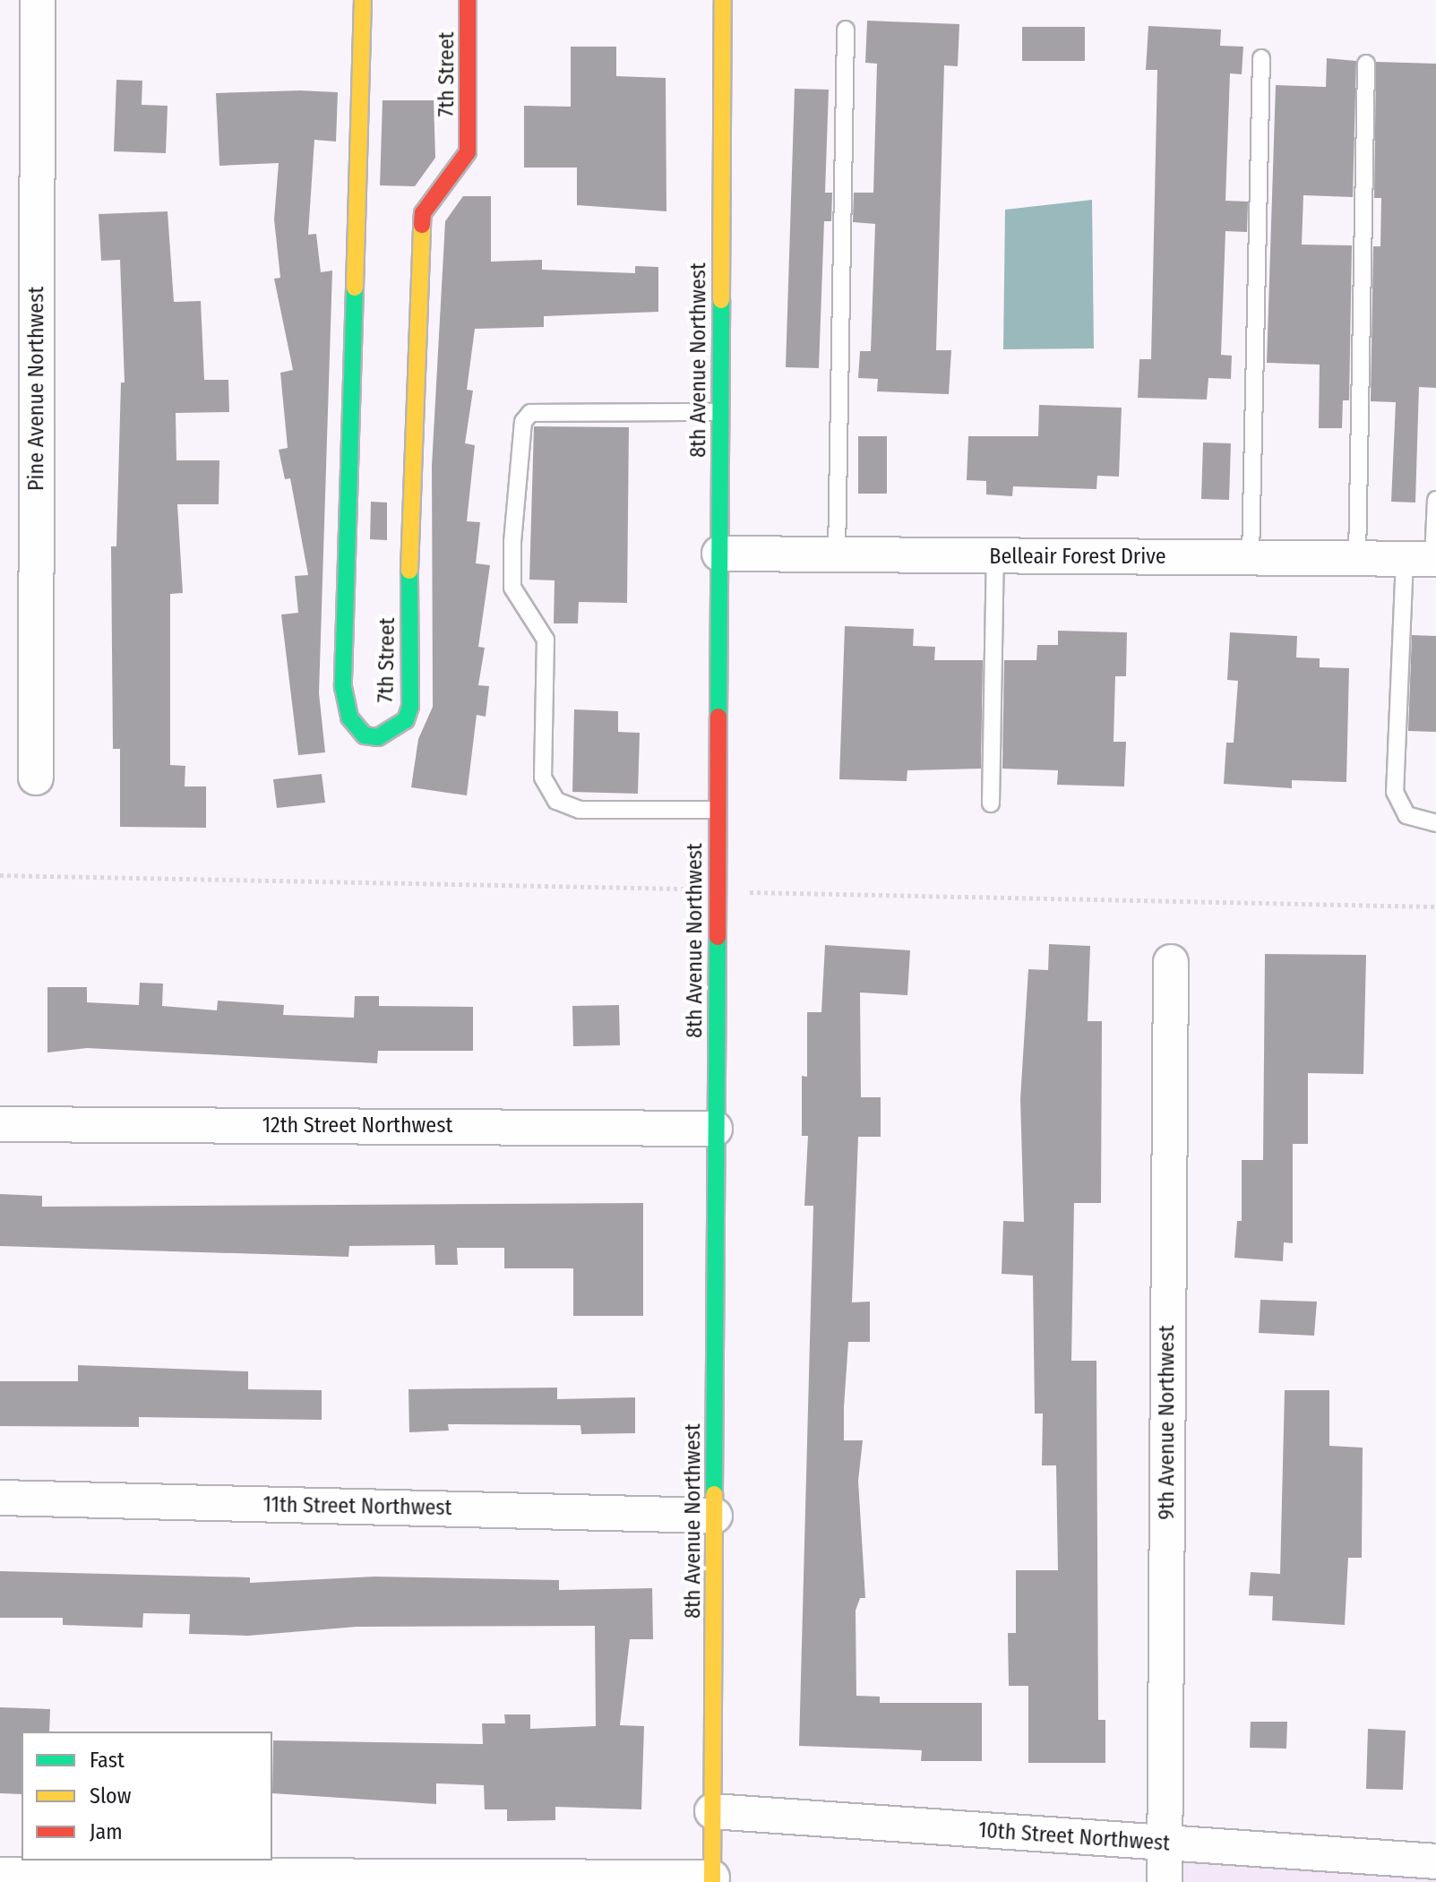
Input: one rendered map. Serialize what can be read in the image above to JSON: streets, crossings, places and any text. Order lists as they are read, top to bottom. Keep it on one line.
{"streets":{"street":["7th Street","8th Avenue Northwest","Pine Avenue Northwest","Belleair Forest Drive","12th Street Northwest","9th Avenue Northwest","11th Street Northwest","10th Street Northwest"]},"crossings":[["8th Avenue Northwest","Belleair Forest Drive"],["8th Avenue Northwest","12th Street Northwest"],["8th Avenue Northwest","11th Street Northwest"],["8th Avenue Northwest","10th Street Northwest"],["9th Avenue Northwest","10th Street Northwest"]],"legend":["Fast","Slow","Jam"]}
